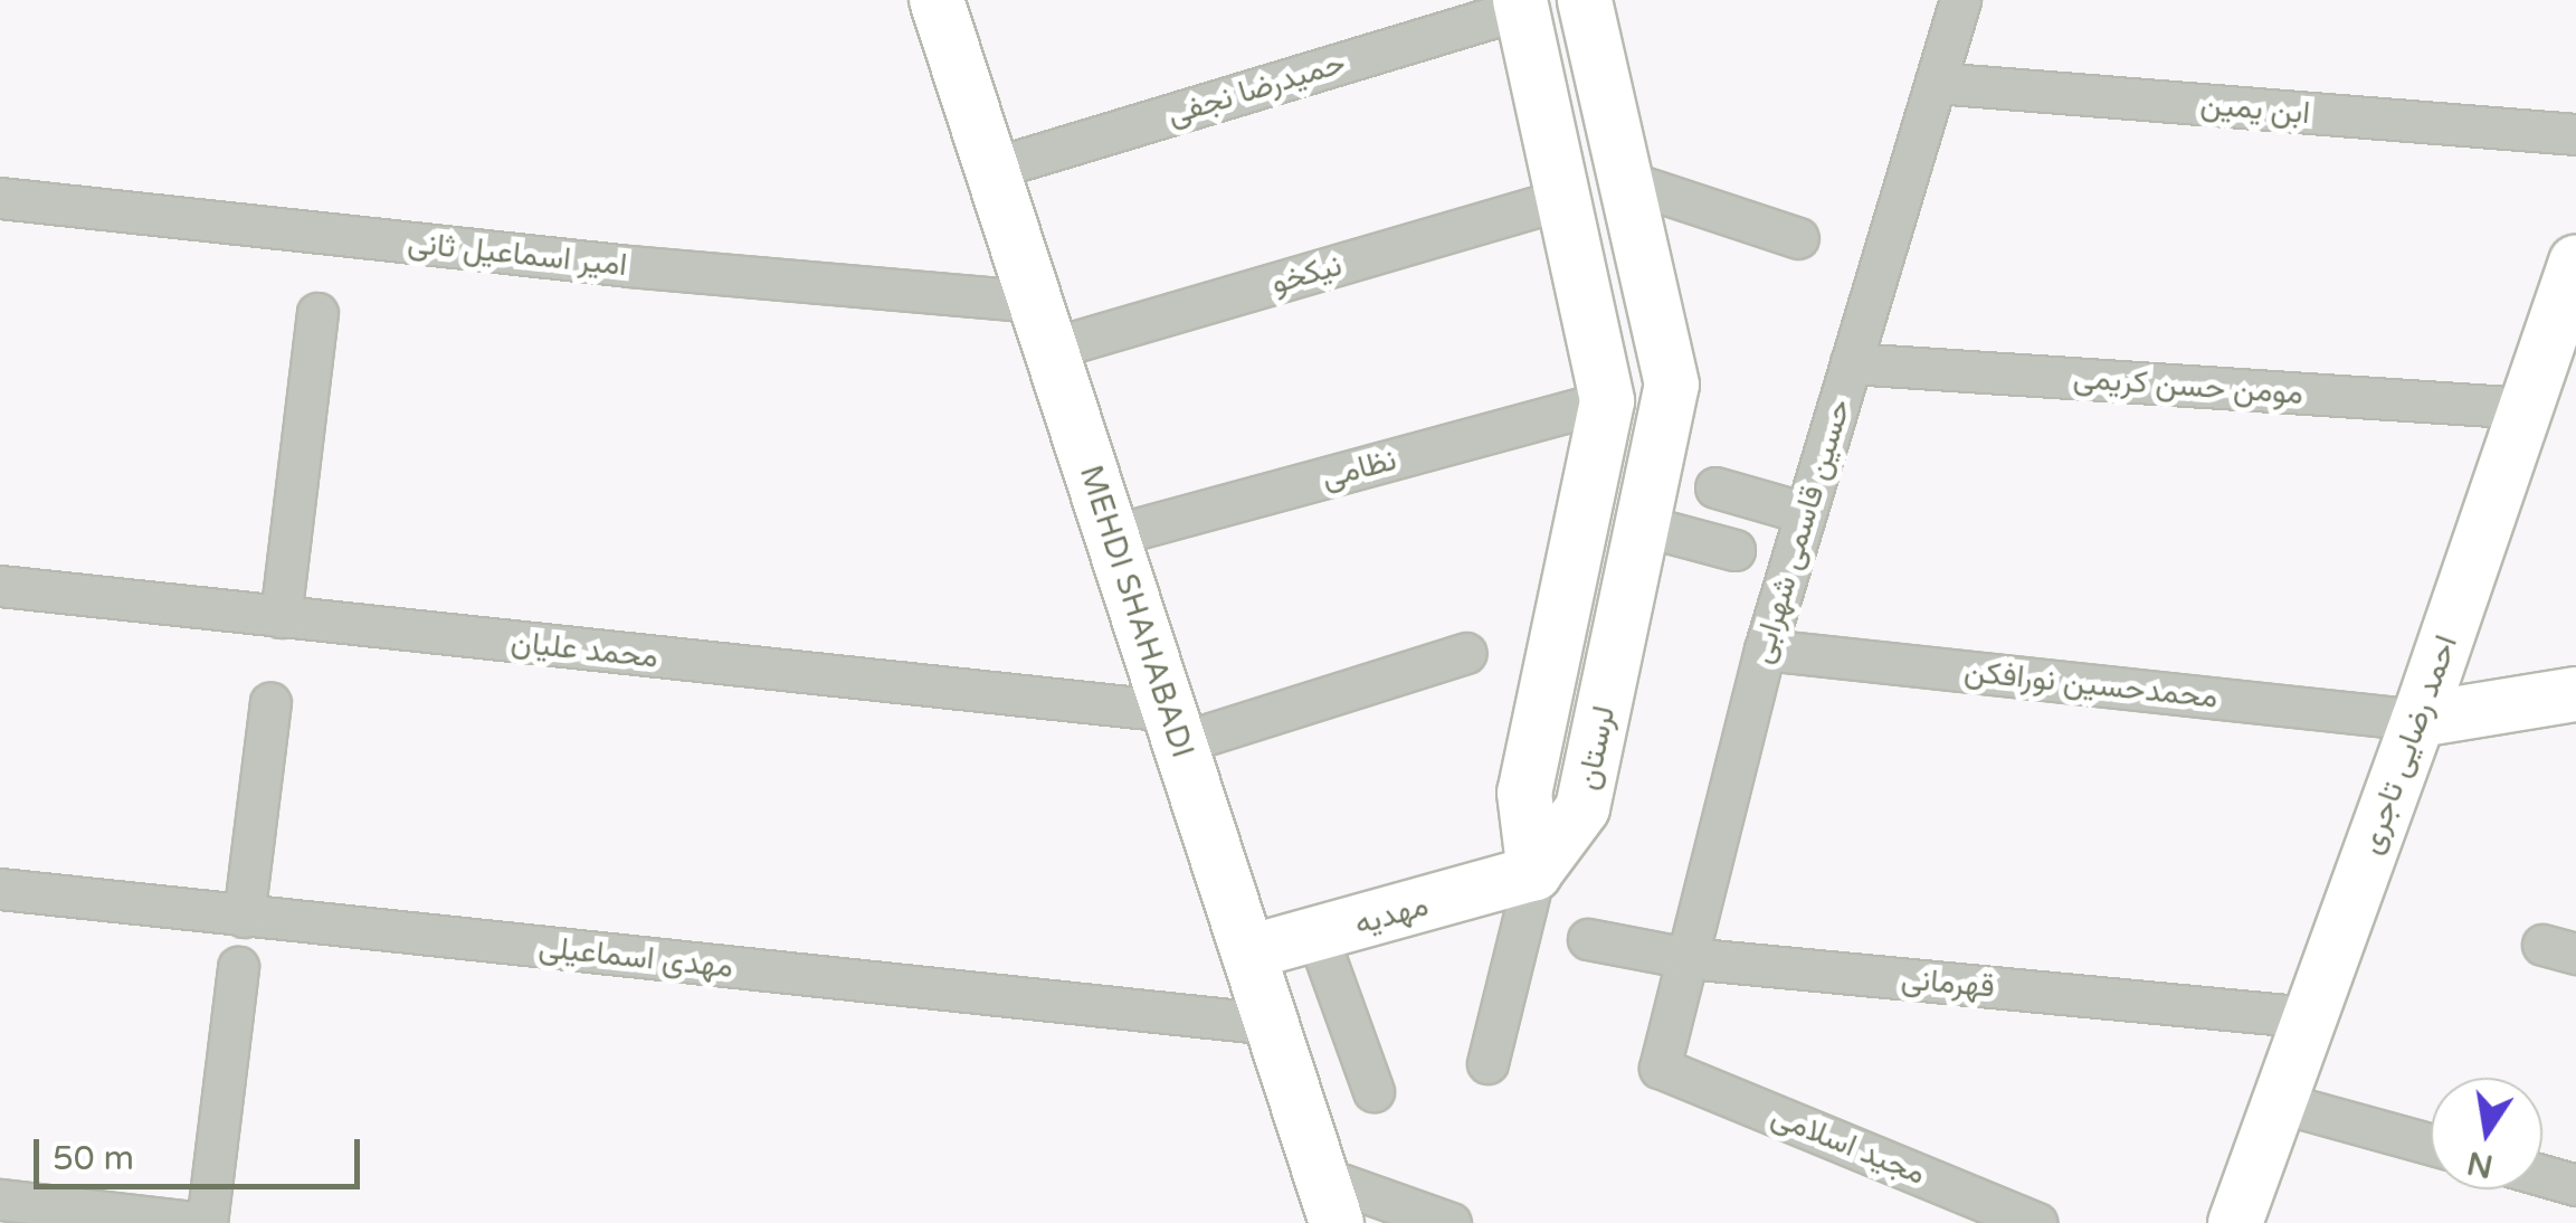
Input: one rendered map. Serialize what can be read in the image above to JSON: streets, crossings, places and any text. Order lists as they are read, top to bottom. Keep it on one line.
{"streets":{"main road":["MEHDI SHAHABADI","احمد رضایی تاجری","لرستان","مهدیه"],"street":["حمیدرضا نجفی","ابن یمین","امیر اسماعیل ثانی","نیکخو","مومن حسن کریمی","نظامی","حسین قاسمی شهرابی","محمد علیان","محمدحسین نورافکن","مهدی اسماعیلی","قهرمانی","مجید اسلامی"]},"crossings":[["حمیدرضا نجفی","MEHDI SHAHABADI"],["حمیدرضا نجفی","لرستان"],["ابن یمین","حسین قاسمی شهرابی"],["امیر اسماعیل ثانی","نیکخو"],["امیر اسماعیل ثانی","MEHDI SHAHABADI"],["نیکخو","MEHDI SHAHABADI"],["نیکخو","لرستان"],["مومن حسن کریمی","حسین قاسمی شهرابی"],["مومن حسن کریمی","احمد رضایی تاجری"],["نظامی","MEHDI SHAHABADI"],["نظامی","لرستان"],["حسین قاسمی شهرابی","محمدحسین نورافکن"],["حسین قاسمی شهرابی","قهرمانی"],["حسین قاسمی شهرابی","مجید اسلامی"],["MEHDI SHAHABADI","محمد علیان"],["MEHDI SHAHABADI","مهدیه"],["MEHDI SHAHABADI","مهدی اسماعیلی"],["محمدحسین نورافکن","احمد رضایی تاجری"],["احمد رضایی تاجری","قهرمانی"],["لرستان","مهدیه"]],"scale_bar":"50 m","north":"bottom"}
